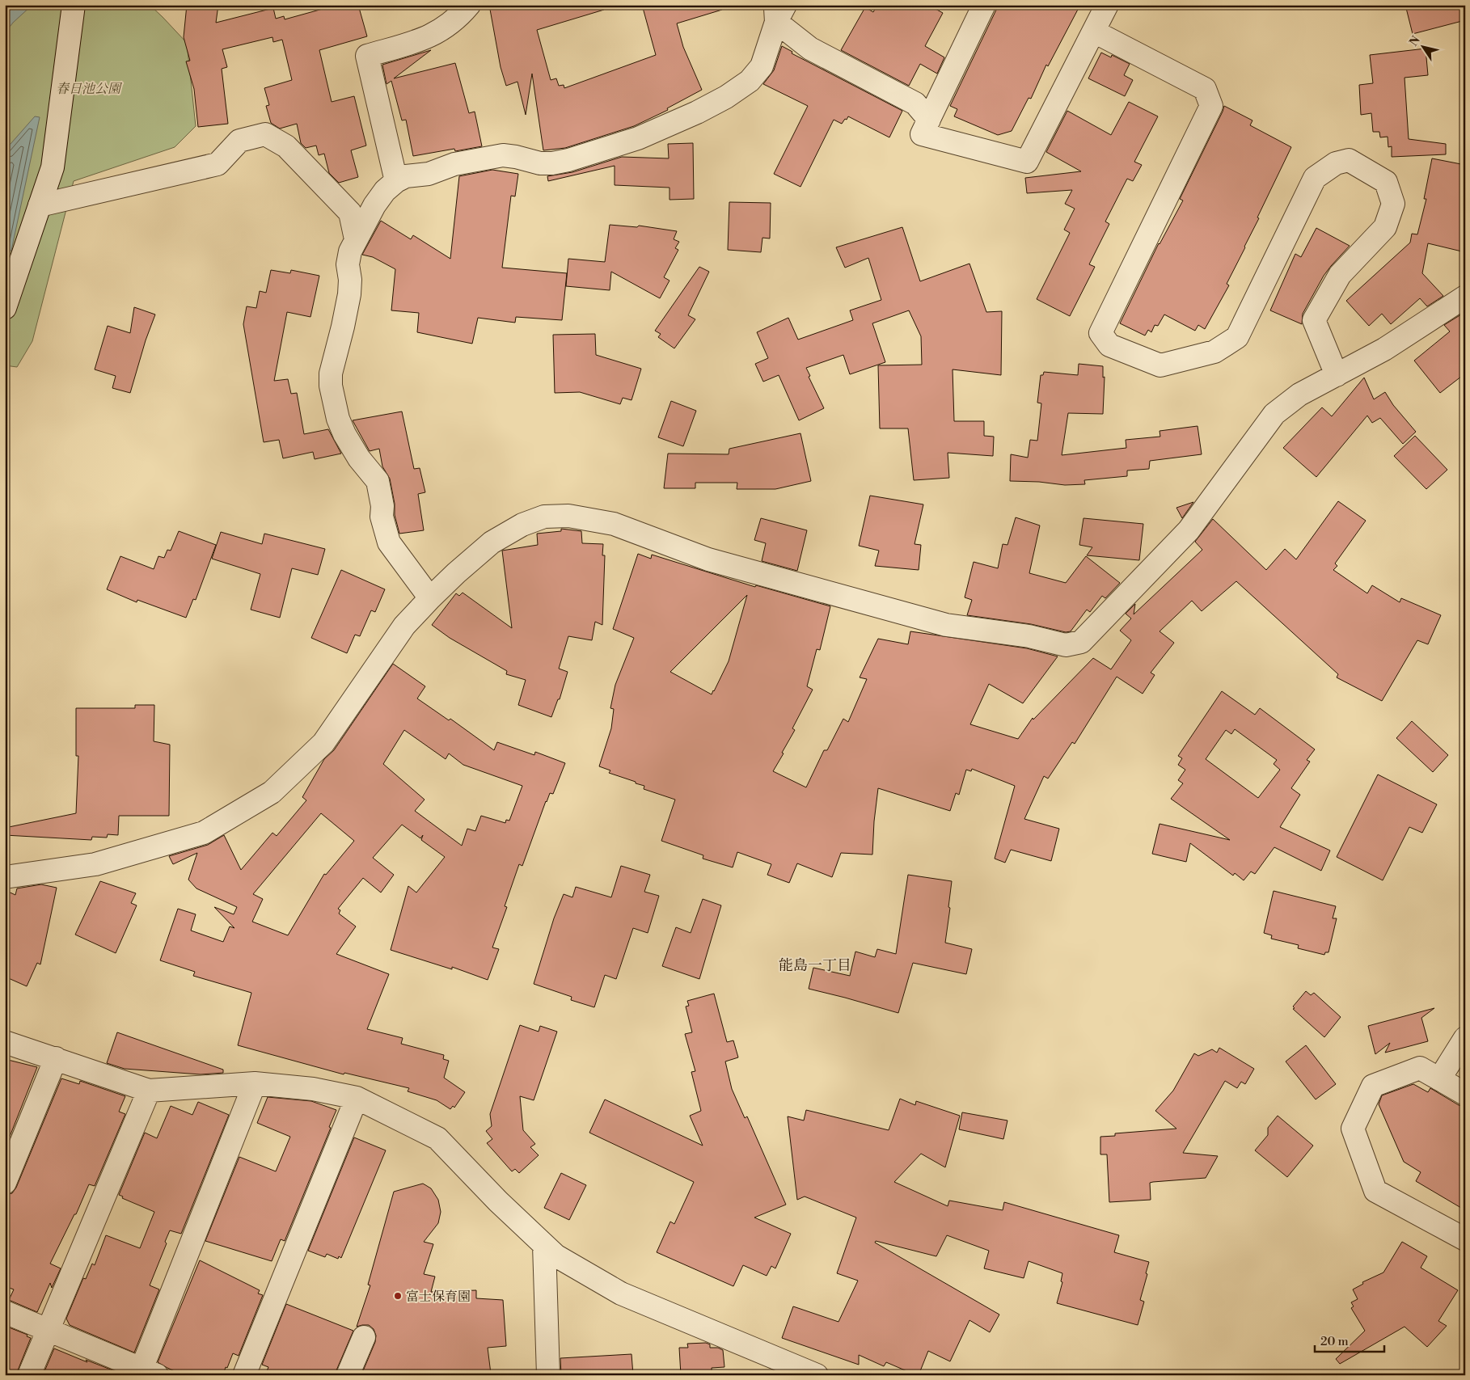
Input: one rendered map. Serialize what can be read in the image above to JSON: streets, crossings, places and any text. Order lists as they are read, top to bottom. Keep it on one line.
{"districts":["能島一丁目"],"parks":["春日池公園"],"places":["富士保育園"],"scale_bar":"20 m","north":"top left"}
